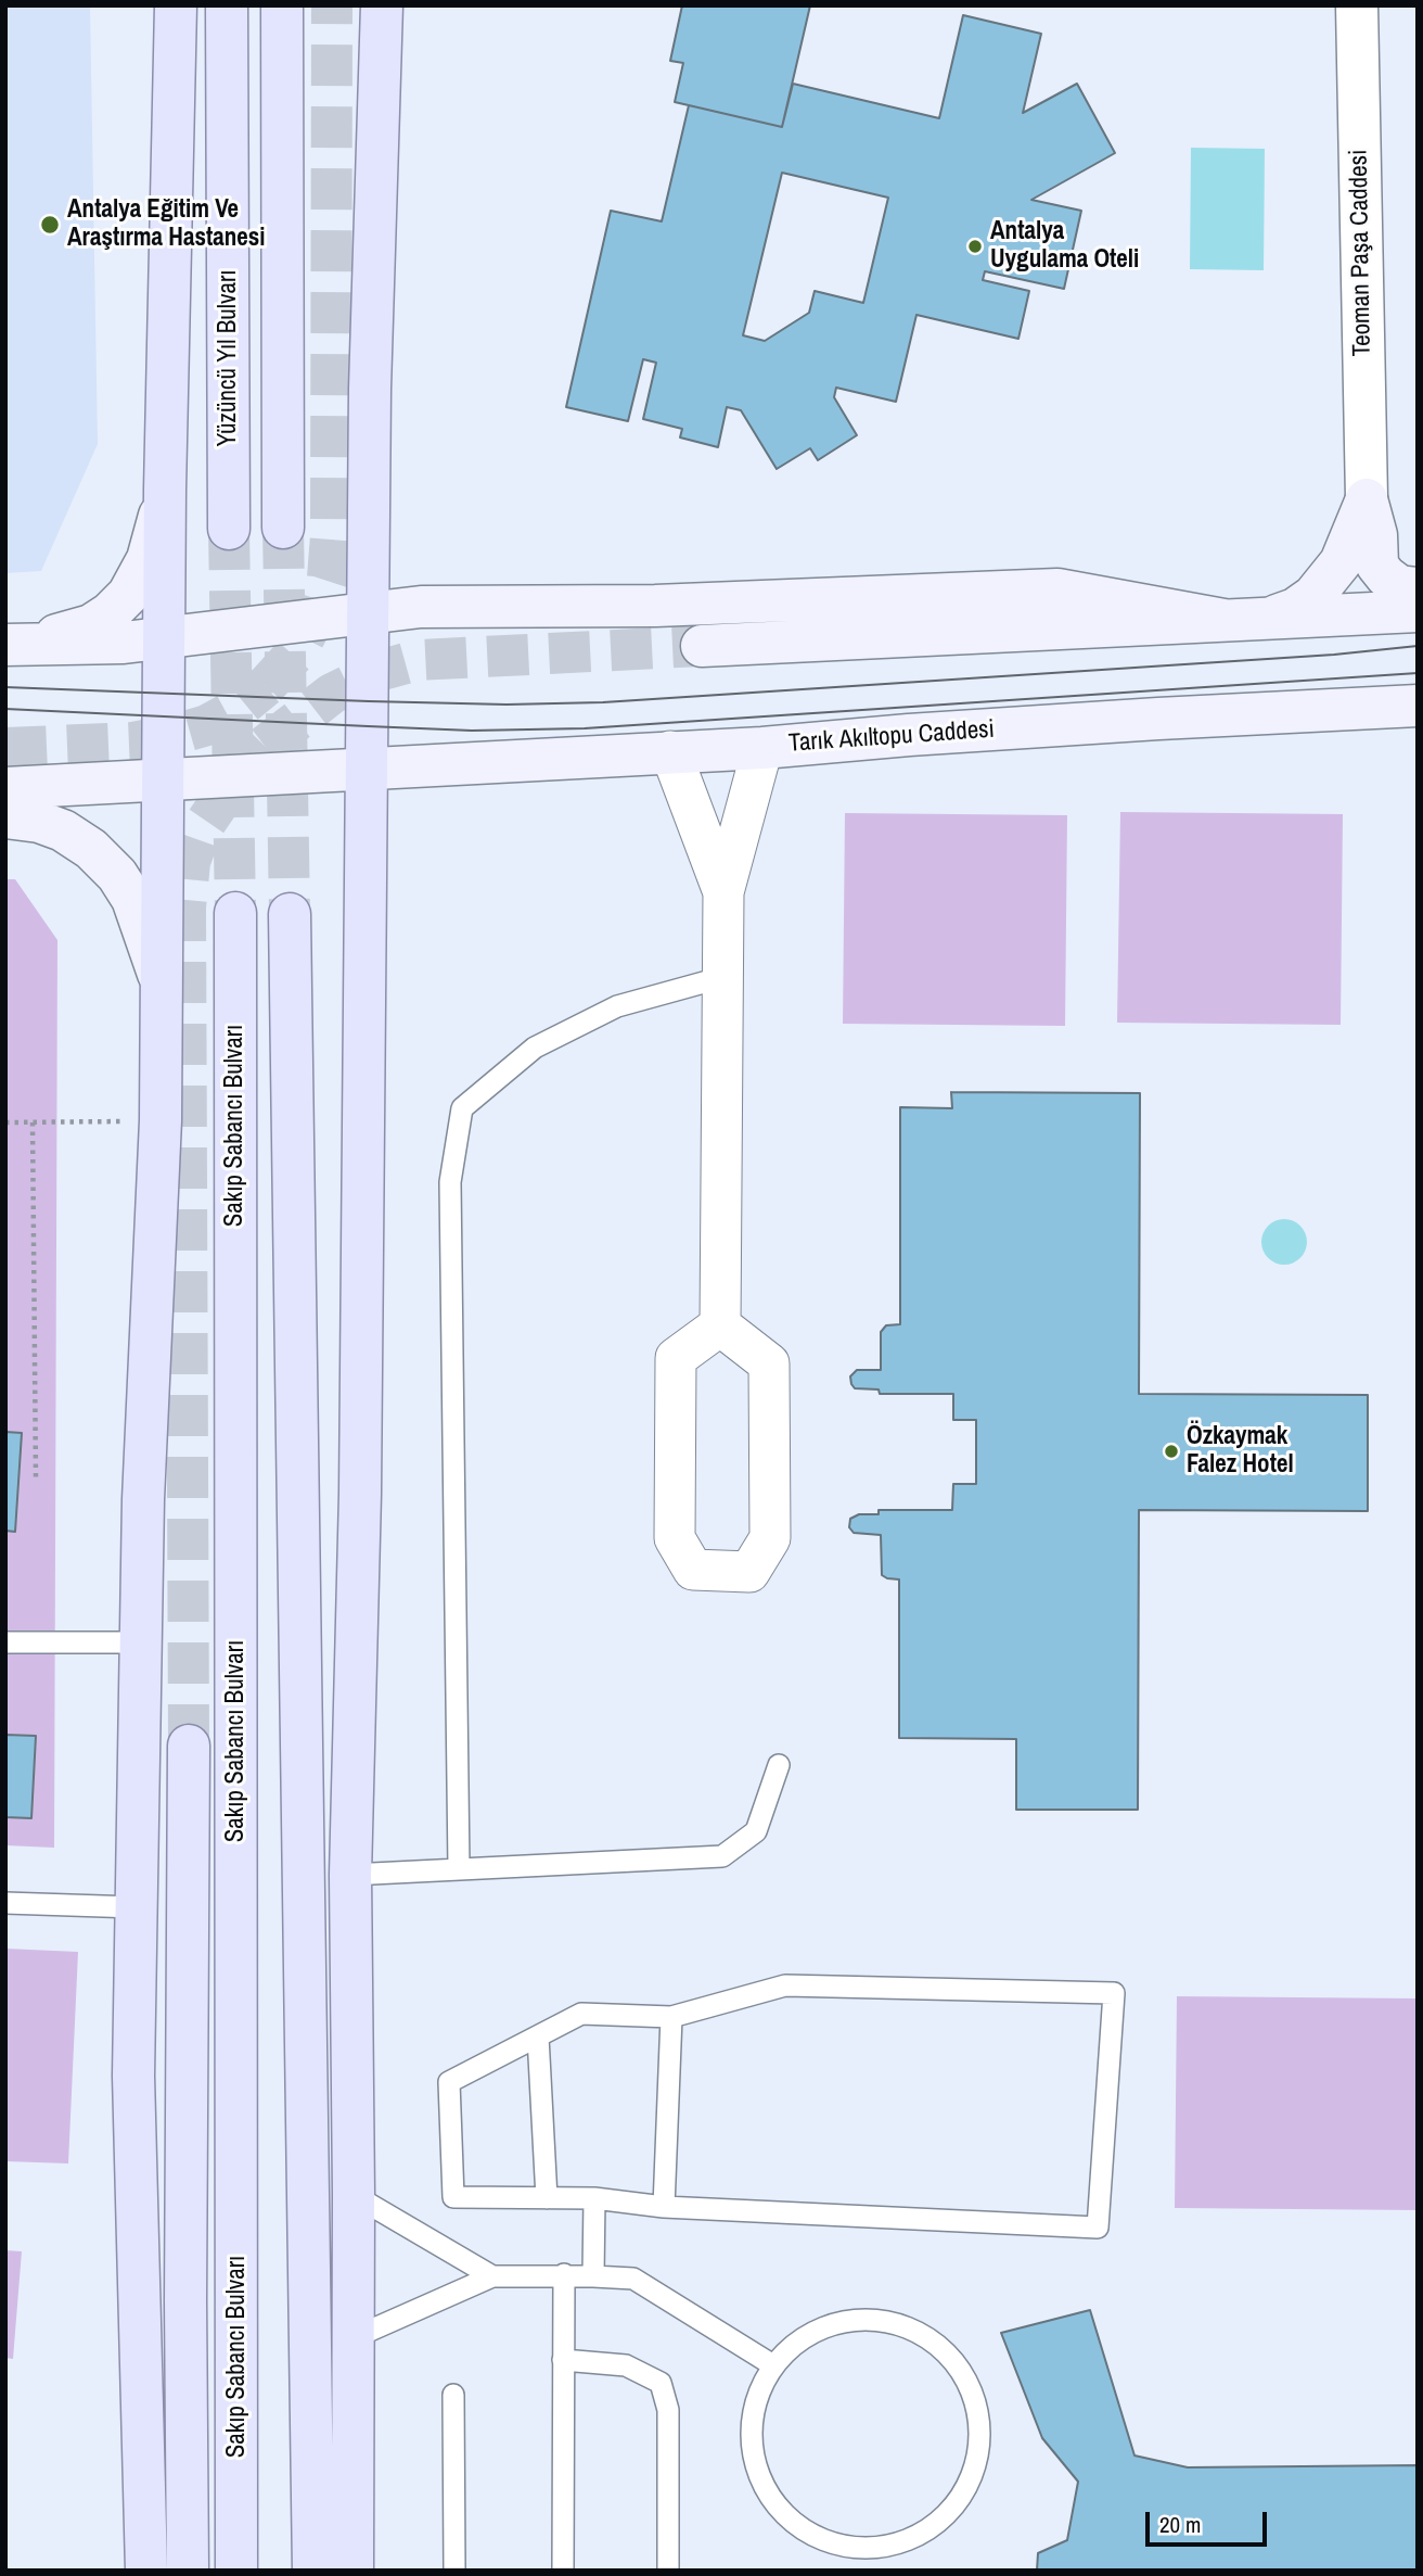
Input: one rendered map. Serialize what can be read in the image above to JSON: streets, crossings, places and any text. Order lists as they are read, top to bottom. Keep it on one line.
{"streets":{"main road":["Yüzüncü Yıl Bulvarı","Tarık Akıltopu Caddesi","Sakıp Sabancı Bulvarı"],"street":["Teoman Paşa Caddesi"]},"places":["Antalya Eğitim Ve Araştırma Hastanesi","Antalya Uygulama Oteli","Özkaymak Falez Hotel"],"scale_bar":"20 m"}
